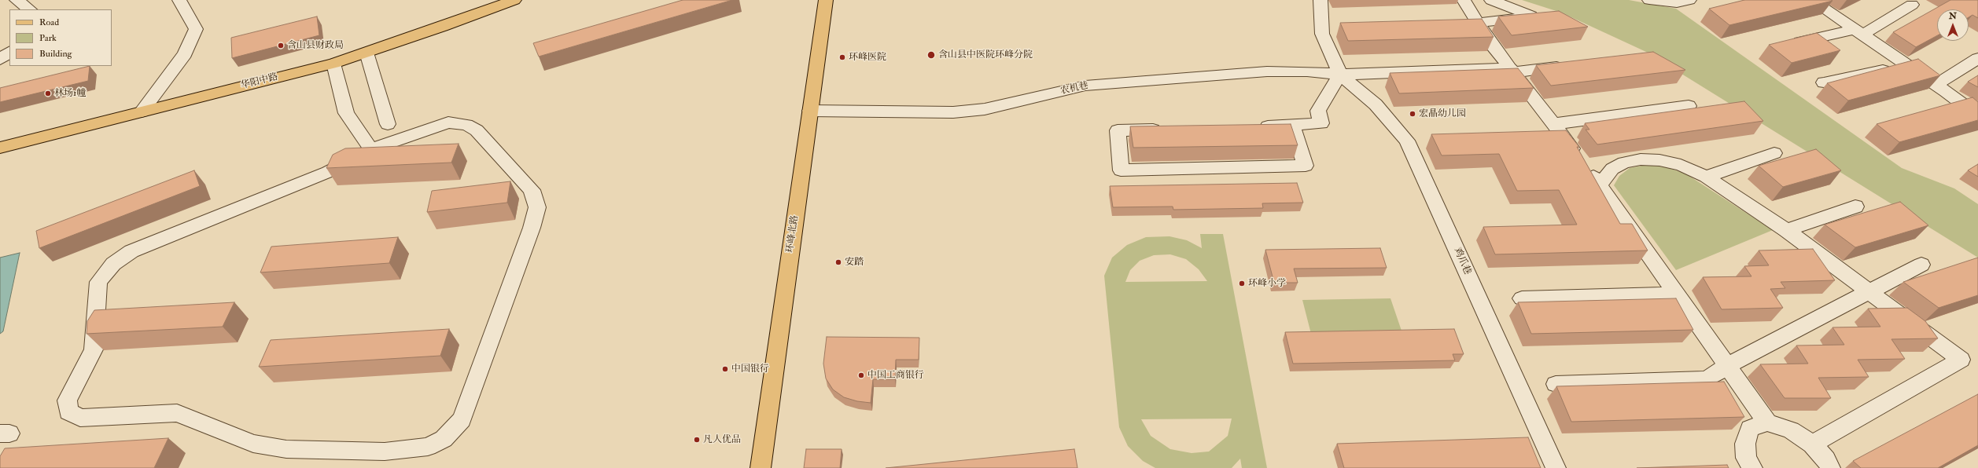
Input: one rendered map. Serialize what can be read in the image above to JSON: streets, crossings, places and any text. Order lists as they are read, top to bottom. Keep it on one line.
{"streets":{"main road":["华阳中路","环峰北路"],"street":["农机巷","鸡爪巷"]},"crossings":[["农机巷","环峰北路"],["农机巷","鸡爪巷"]],"places":["含山县财政局","含山县中医院环峰分院","环峰医院","林场1幢","宏晶幼儿园","安踏","环峰小学","中国银行","中国工商银行","凡人优品"],"legend":["Road","Park","Building"],"north":"top"}
